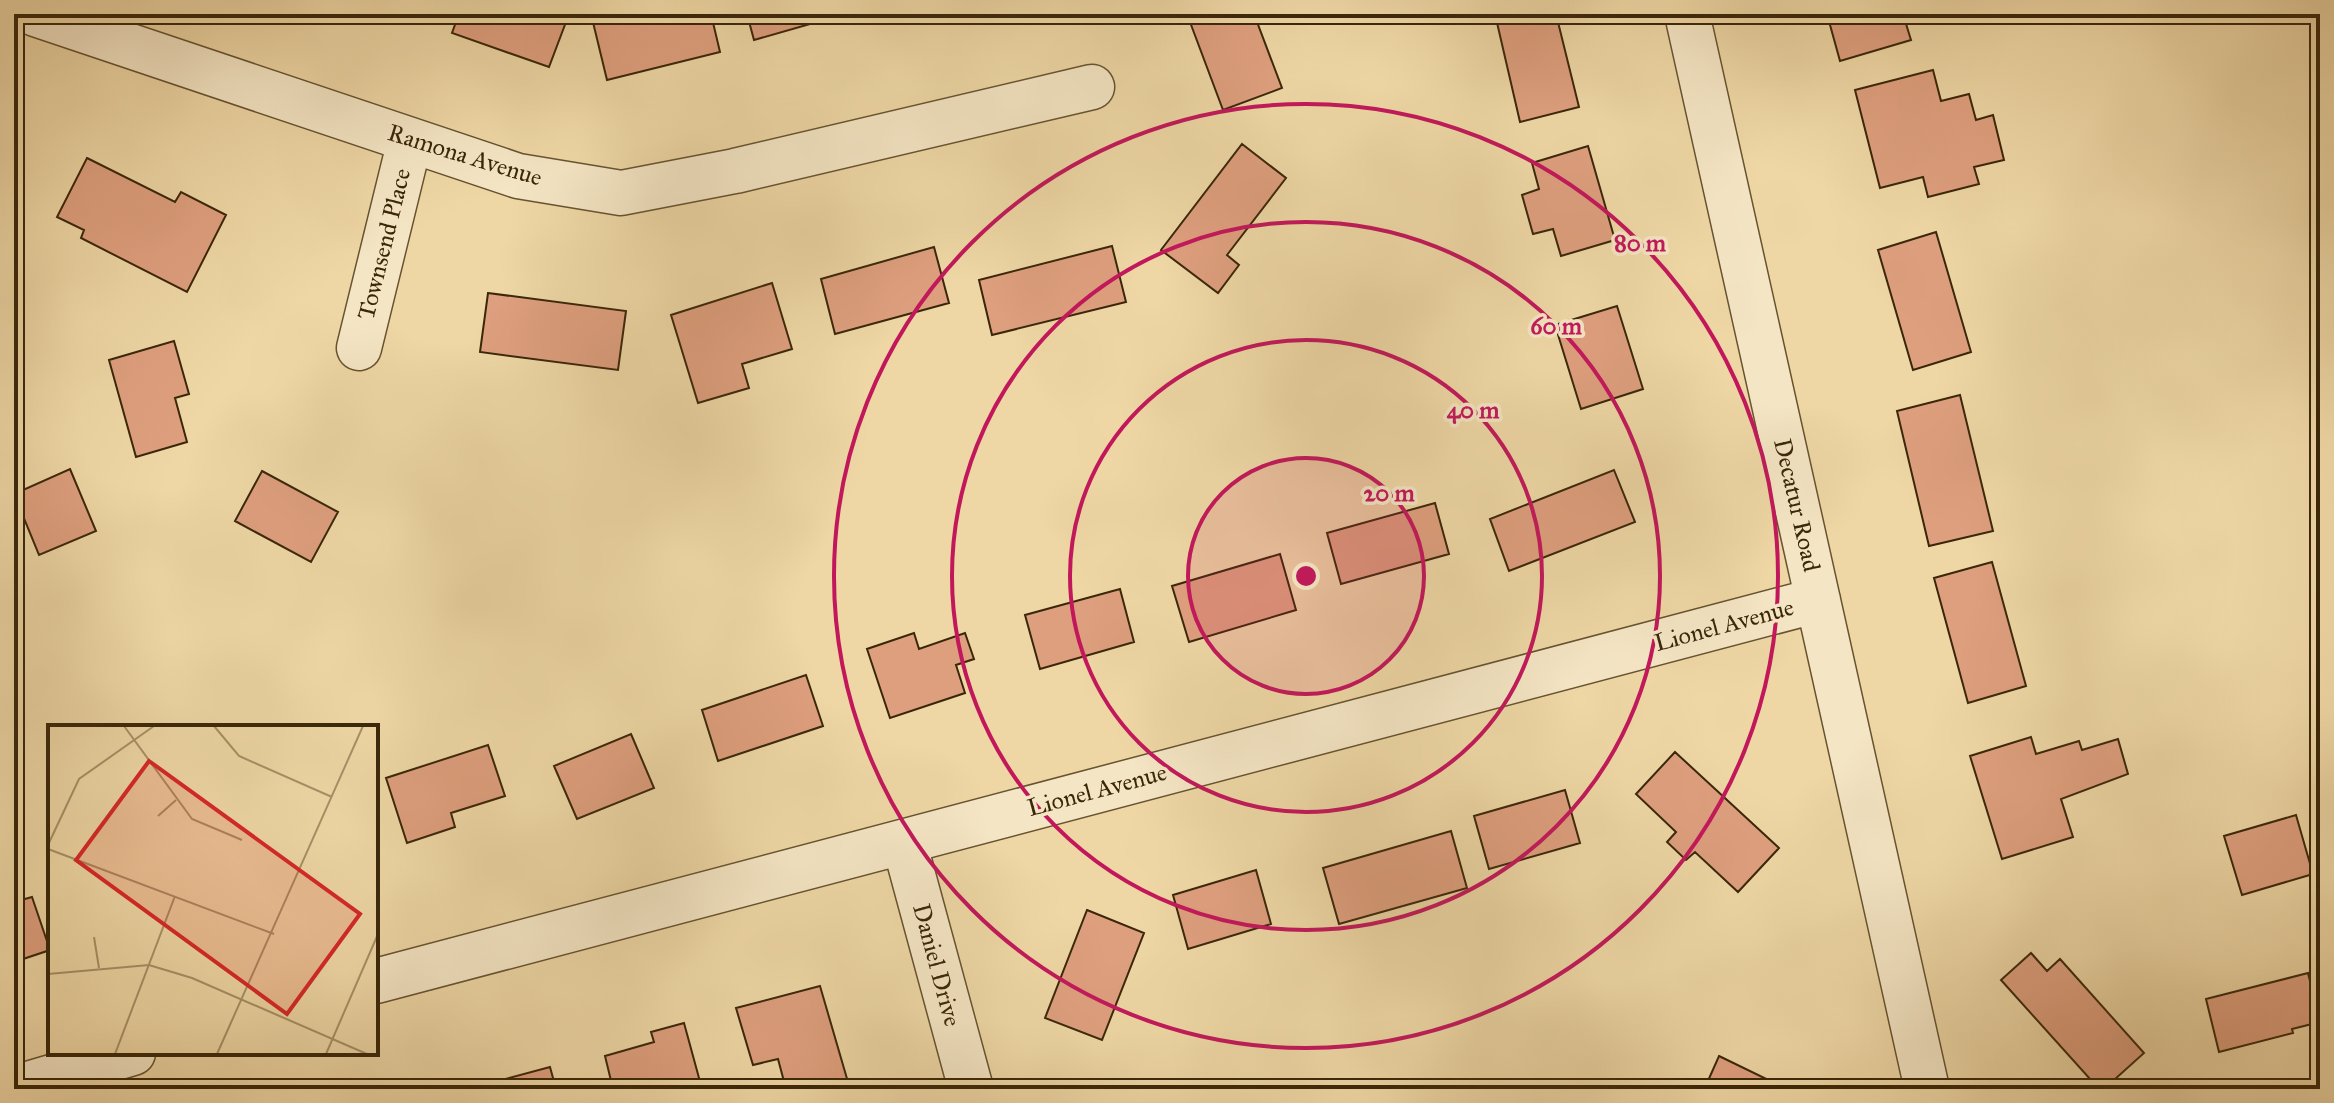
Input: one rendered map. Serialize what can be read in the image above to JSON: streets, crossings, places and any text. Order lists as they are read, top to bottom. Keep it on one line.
{"streets":{"street":["Ramona Avenue","Townsend Place","Decatur Road","Lionel Avenue","Daniel Drive"]},"crossings":[["Ramona Avenue","Townsend Place"],["Decatur Road","Lionel Avenue"],["Lionel Avenue","Daniel Drive"]],"rings":["80 m","60 m","40 m","20 m"]}
